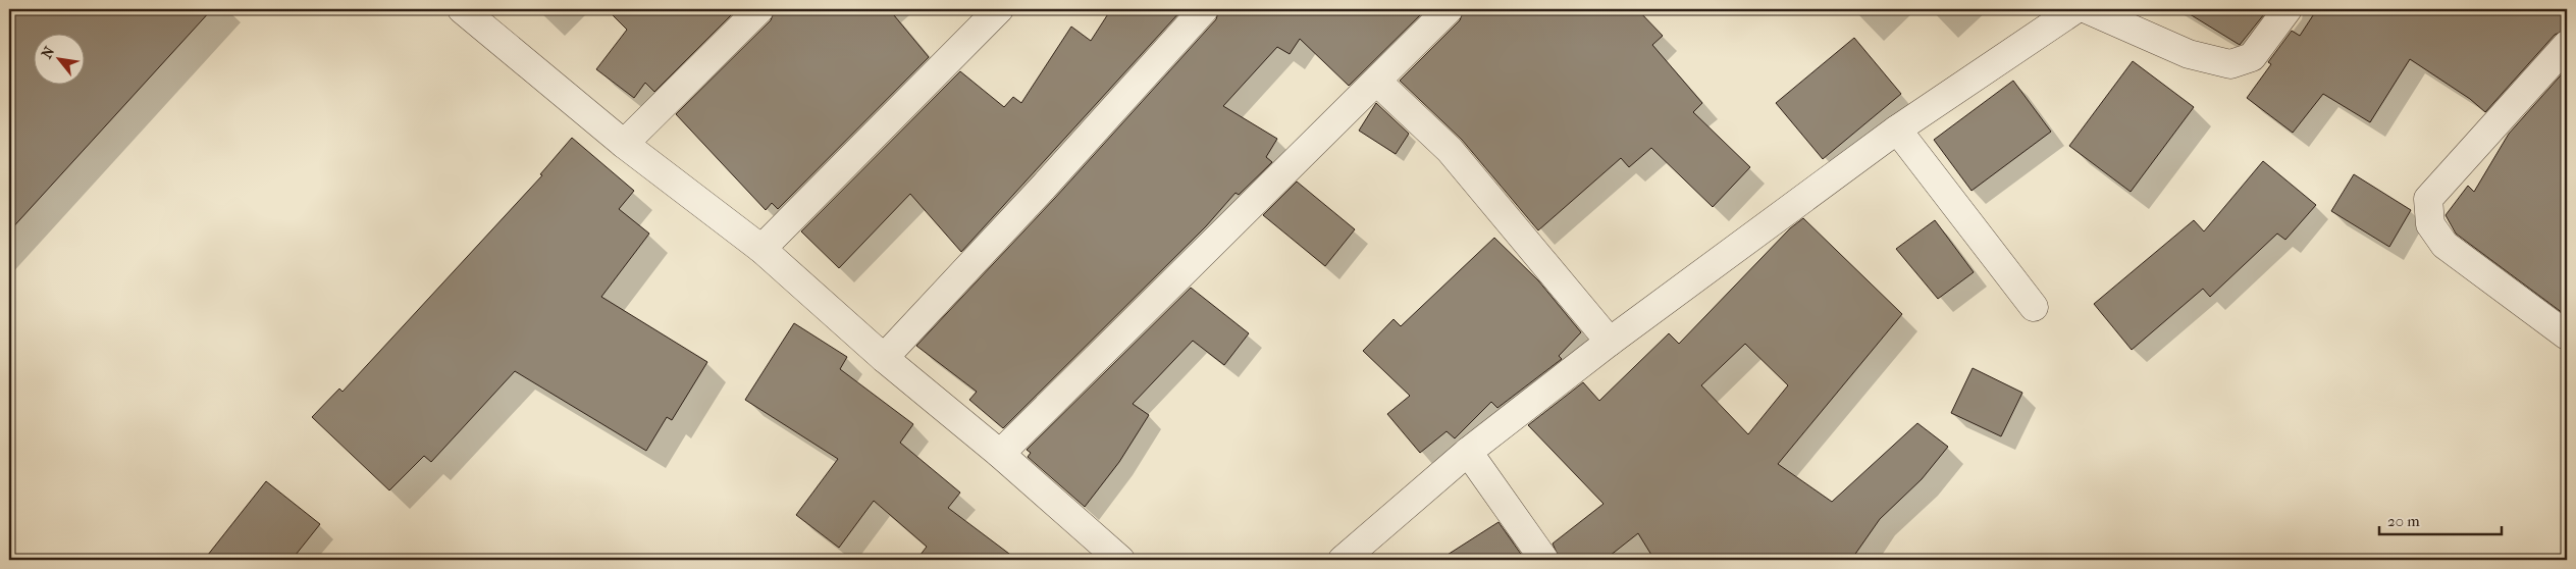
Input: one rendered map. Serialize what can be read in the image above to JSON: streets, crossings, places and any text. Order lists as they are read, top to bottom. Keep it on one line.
{"scale_bar":"20 m","north":"top left"}
